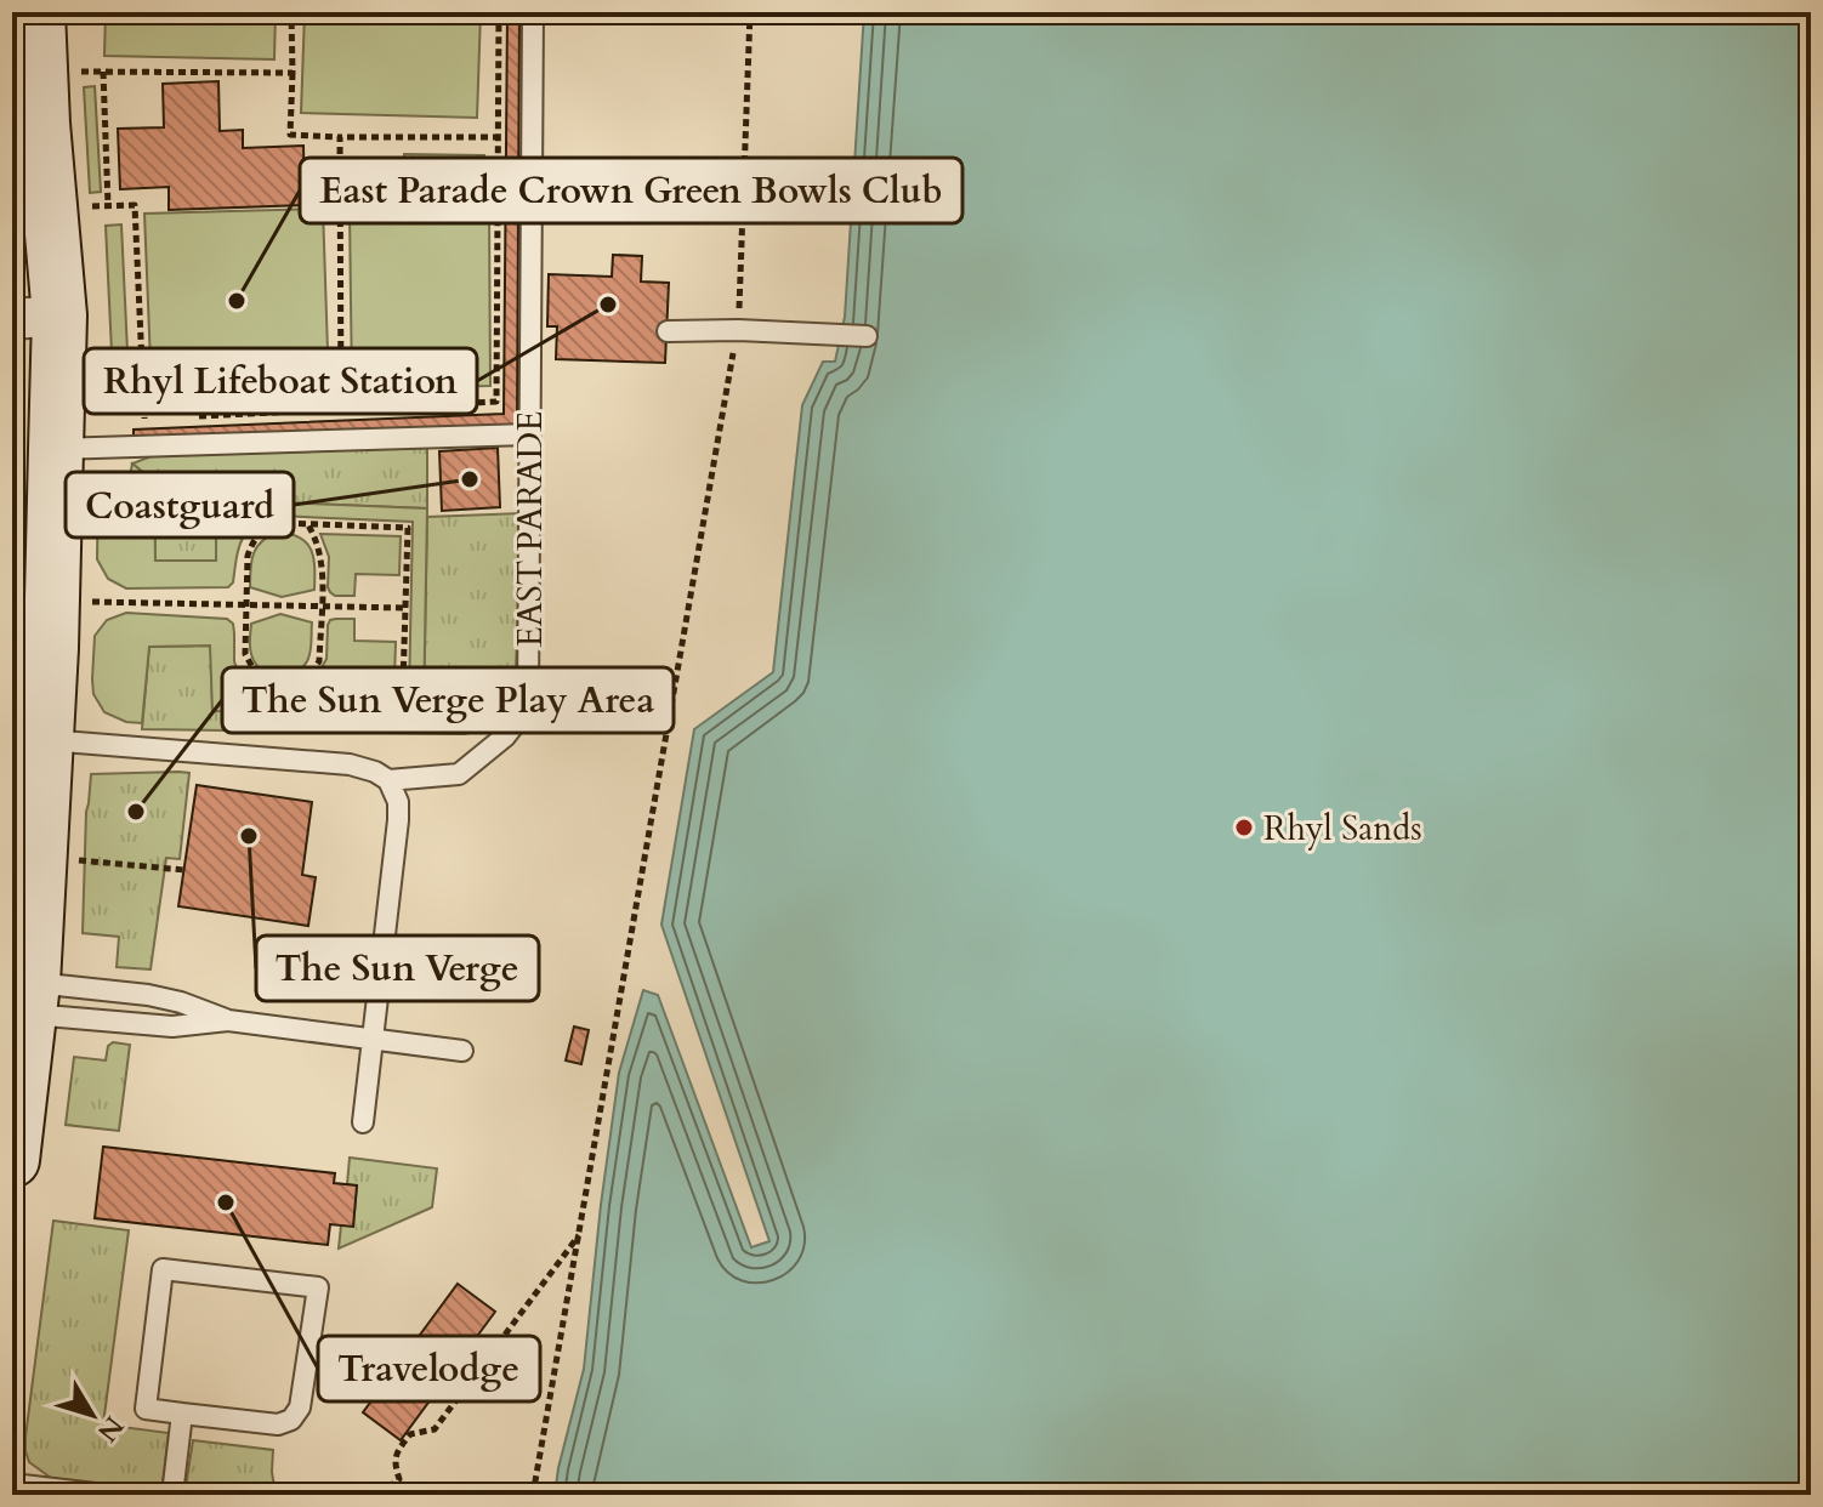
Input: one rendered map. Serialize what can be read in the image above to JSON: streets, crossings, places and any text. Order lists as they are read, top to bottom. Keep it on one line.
{"streets":{"lane":["EAST PARADE"]},"places":["East Parade Crown Green Bowls Club","Rhyl Lifeboat Station","Coastguard","The Sun Verge Play Area","Rhyl Sands","The Sun Verge","Travelodge"],"north":"bottom right"}
